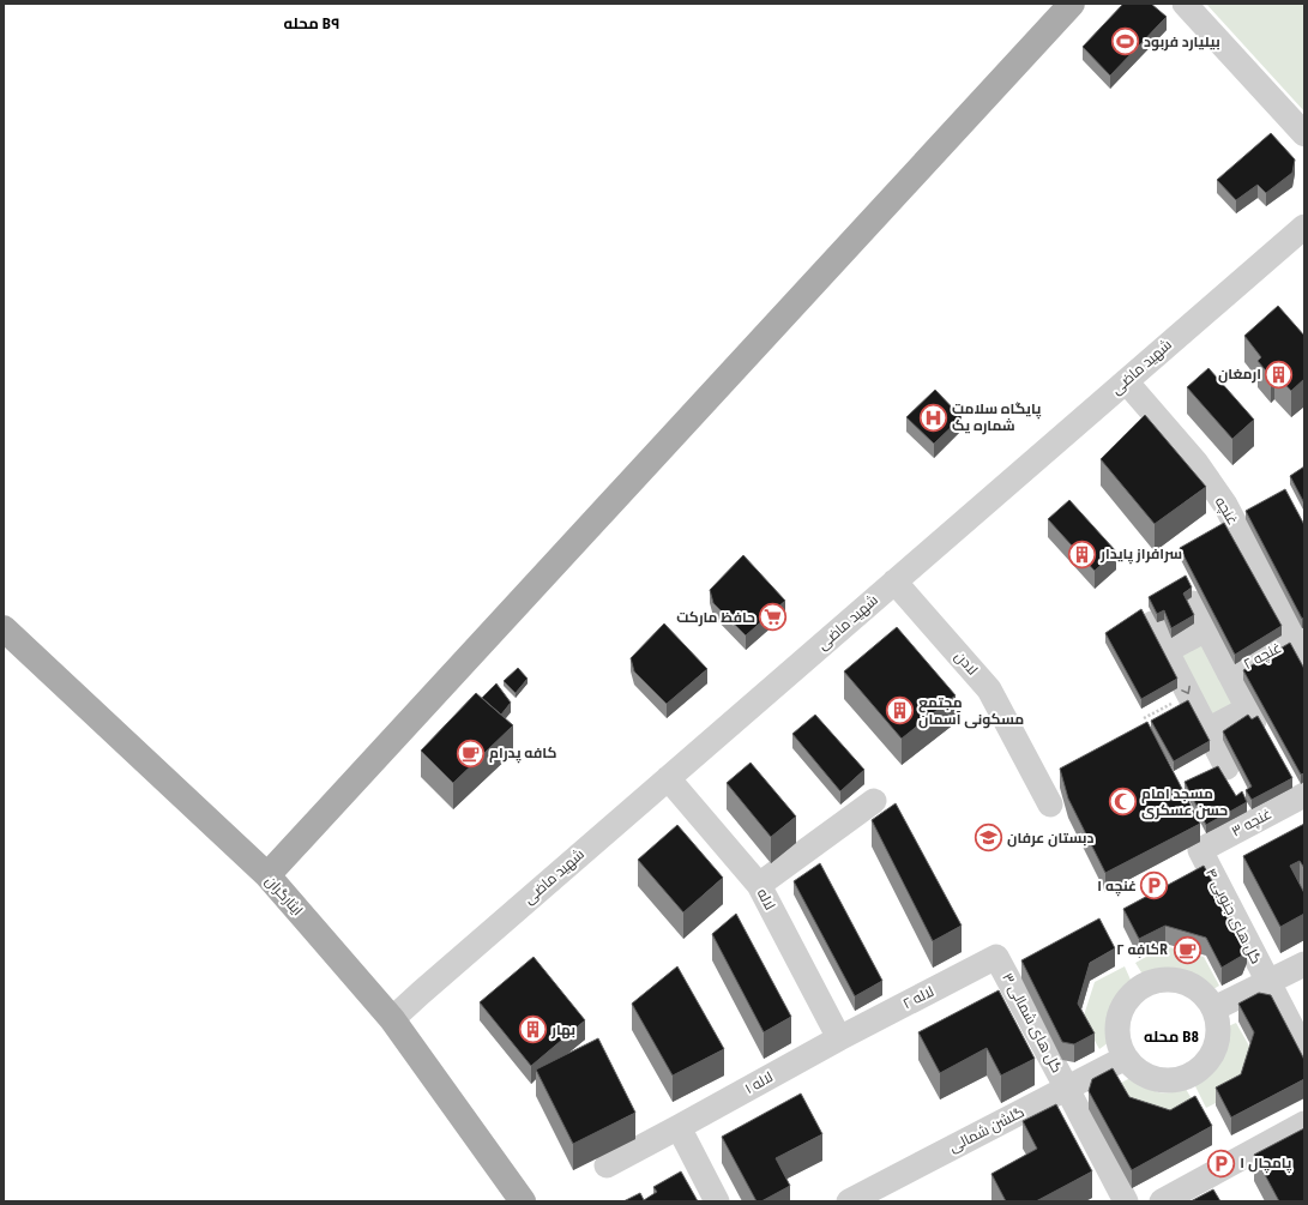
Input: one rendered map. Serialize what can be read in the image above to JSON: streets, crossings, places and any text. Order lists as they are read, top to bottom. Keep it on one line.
{"streets":{"main road":["ایثارگران"],"street":["شهید ماضی","غنچه","غنچه ۲","لادن","غنچه ۳","لاله","گل های جنوبی ۴","لاله ۲","گل های شمالی ۳","لاله ۱","گلشن شمالی"]},"crossings":[["شهید ماضی","غنچه"],["شهید ماضی","لادن"],["شهید ماضی","ایثارگران"],["شهید ماضی","لاله"],["غنچه","غنچه ۲"],["غنچه ۳","گل های جنوبی ۴"],["لاله","لاله ۲"],["لاله","لاله ۱"],["لاله ۲","گل های شمالی ۳"],["لاله ۲","لاله ۱"],["گل های شمالی ۳","گلشن شمالی"]],"districts":["محله B۹","محله B8"],"places":{"sports":["بیلیارد فربود"],"building":["ارمغان","سرافراز پایدار","مجتمع مسکونی آسمان","بهار"],"hospital":["پایگاه سلامت شماره یک"],"supermarket":["حافظ مارکت"],"cafe":["کافه پدرام","کافه ۲R"],"mosque":["مسجد امام حسن عسکری"],"school or university":["دبستان عرفان"],"parking":["غنچه ۱","پامچال ۱"]}}
